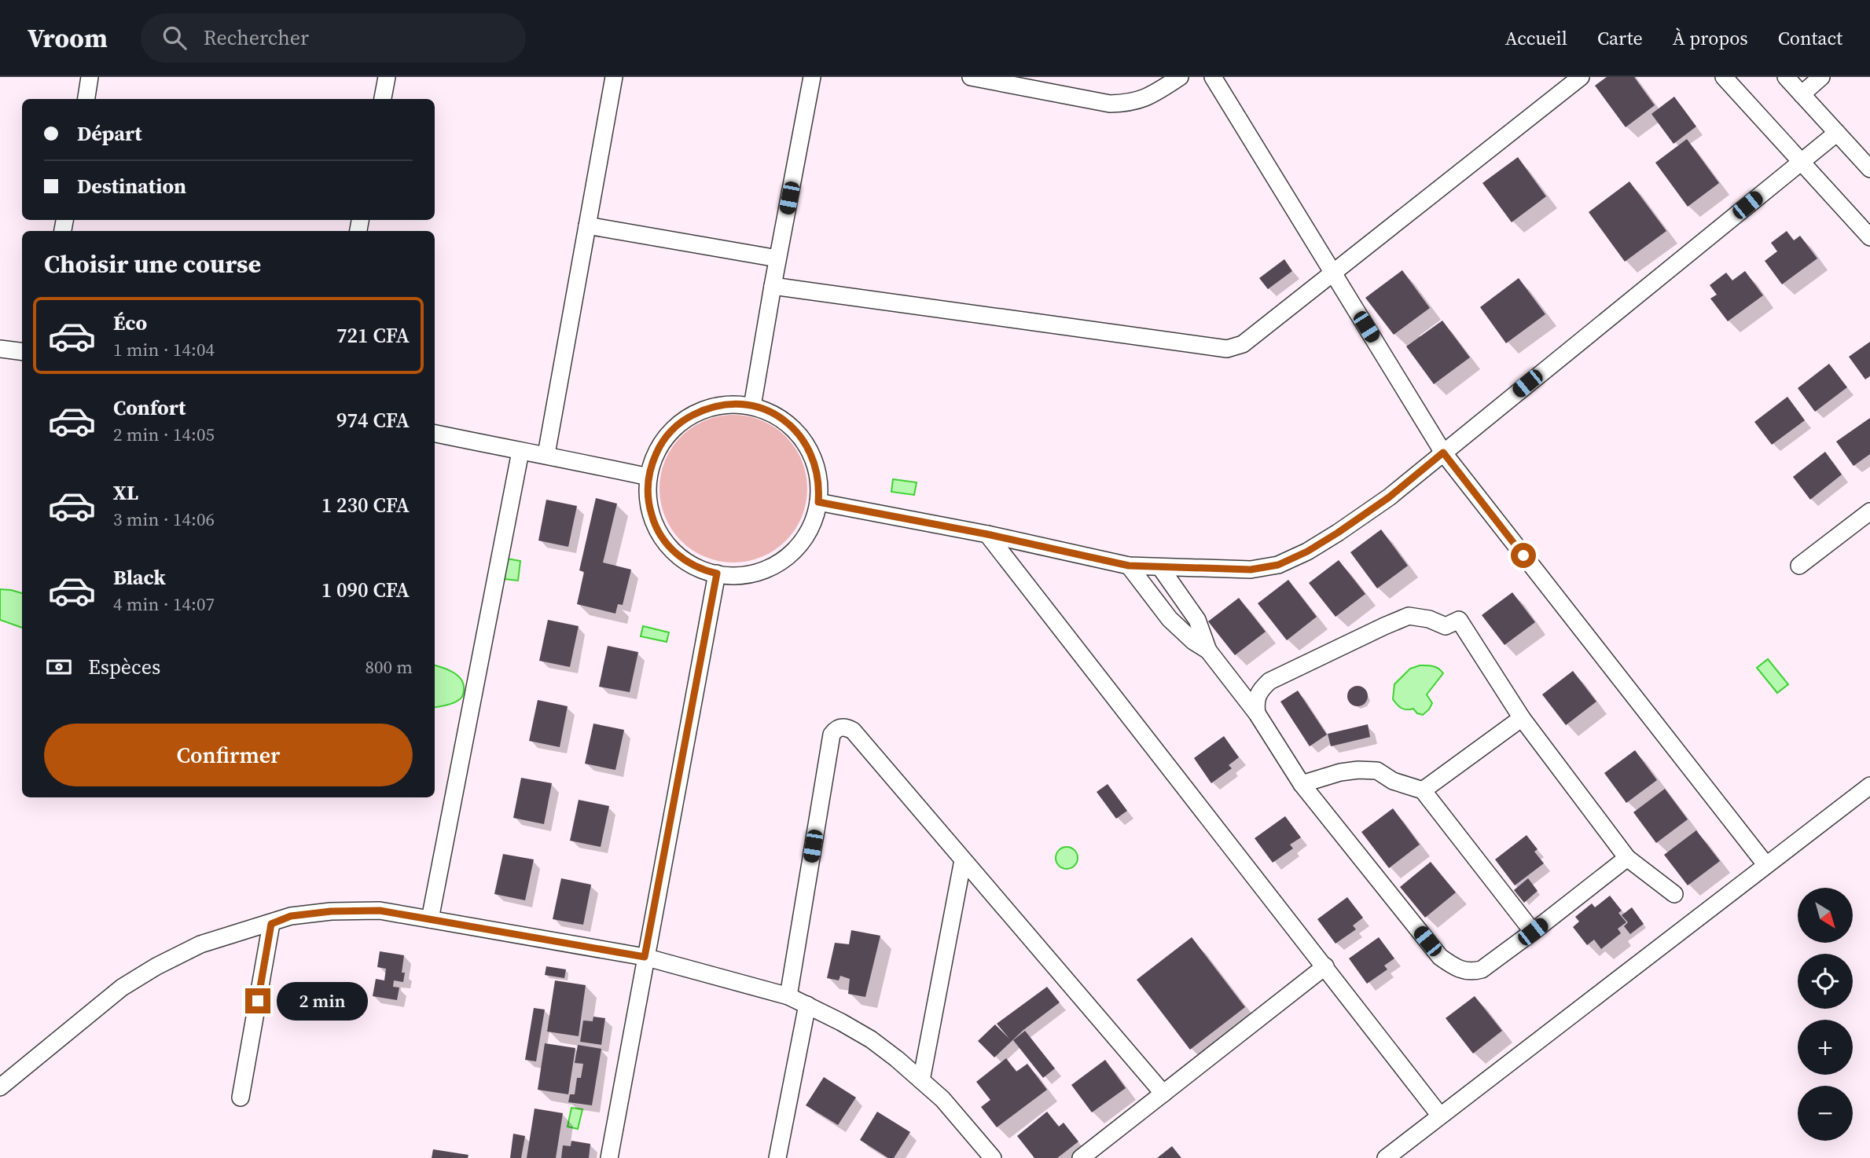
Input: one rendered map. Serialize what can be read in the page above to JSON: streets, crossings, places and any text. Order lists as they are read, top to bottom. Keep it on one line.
{"north":"bottom right","page":{"header":"Vroom","search":"Rechercher","nav":["Accueil","Carte","À propos","Contact"],"banner":["Départ","Destination"],"heading":"Choisir une course","list":[{"name":"Éco","note":"1 min · 14:04","value":"721 CFA"},{"name":"Confort","note":"2 min · 14:05","value":"974 CFA"},{"name":"XL","note":"3 min · 14:06","value":"1 230 CFA"},{"name":"Black","note":"4 min · 14:07","value":"1 090 CFA"}],"pay":["Espèces","800 m"],"buttons":"Confirmer","map_buttons":["+","−"],"bubble":"2 min"}}
